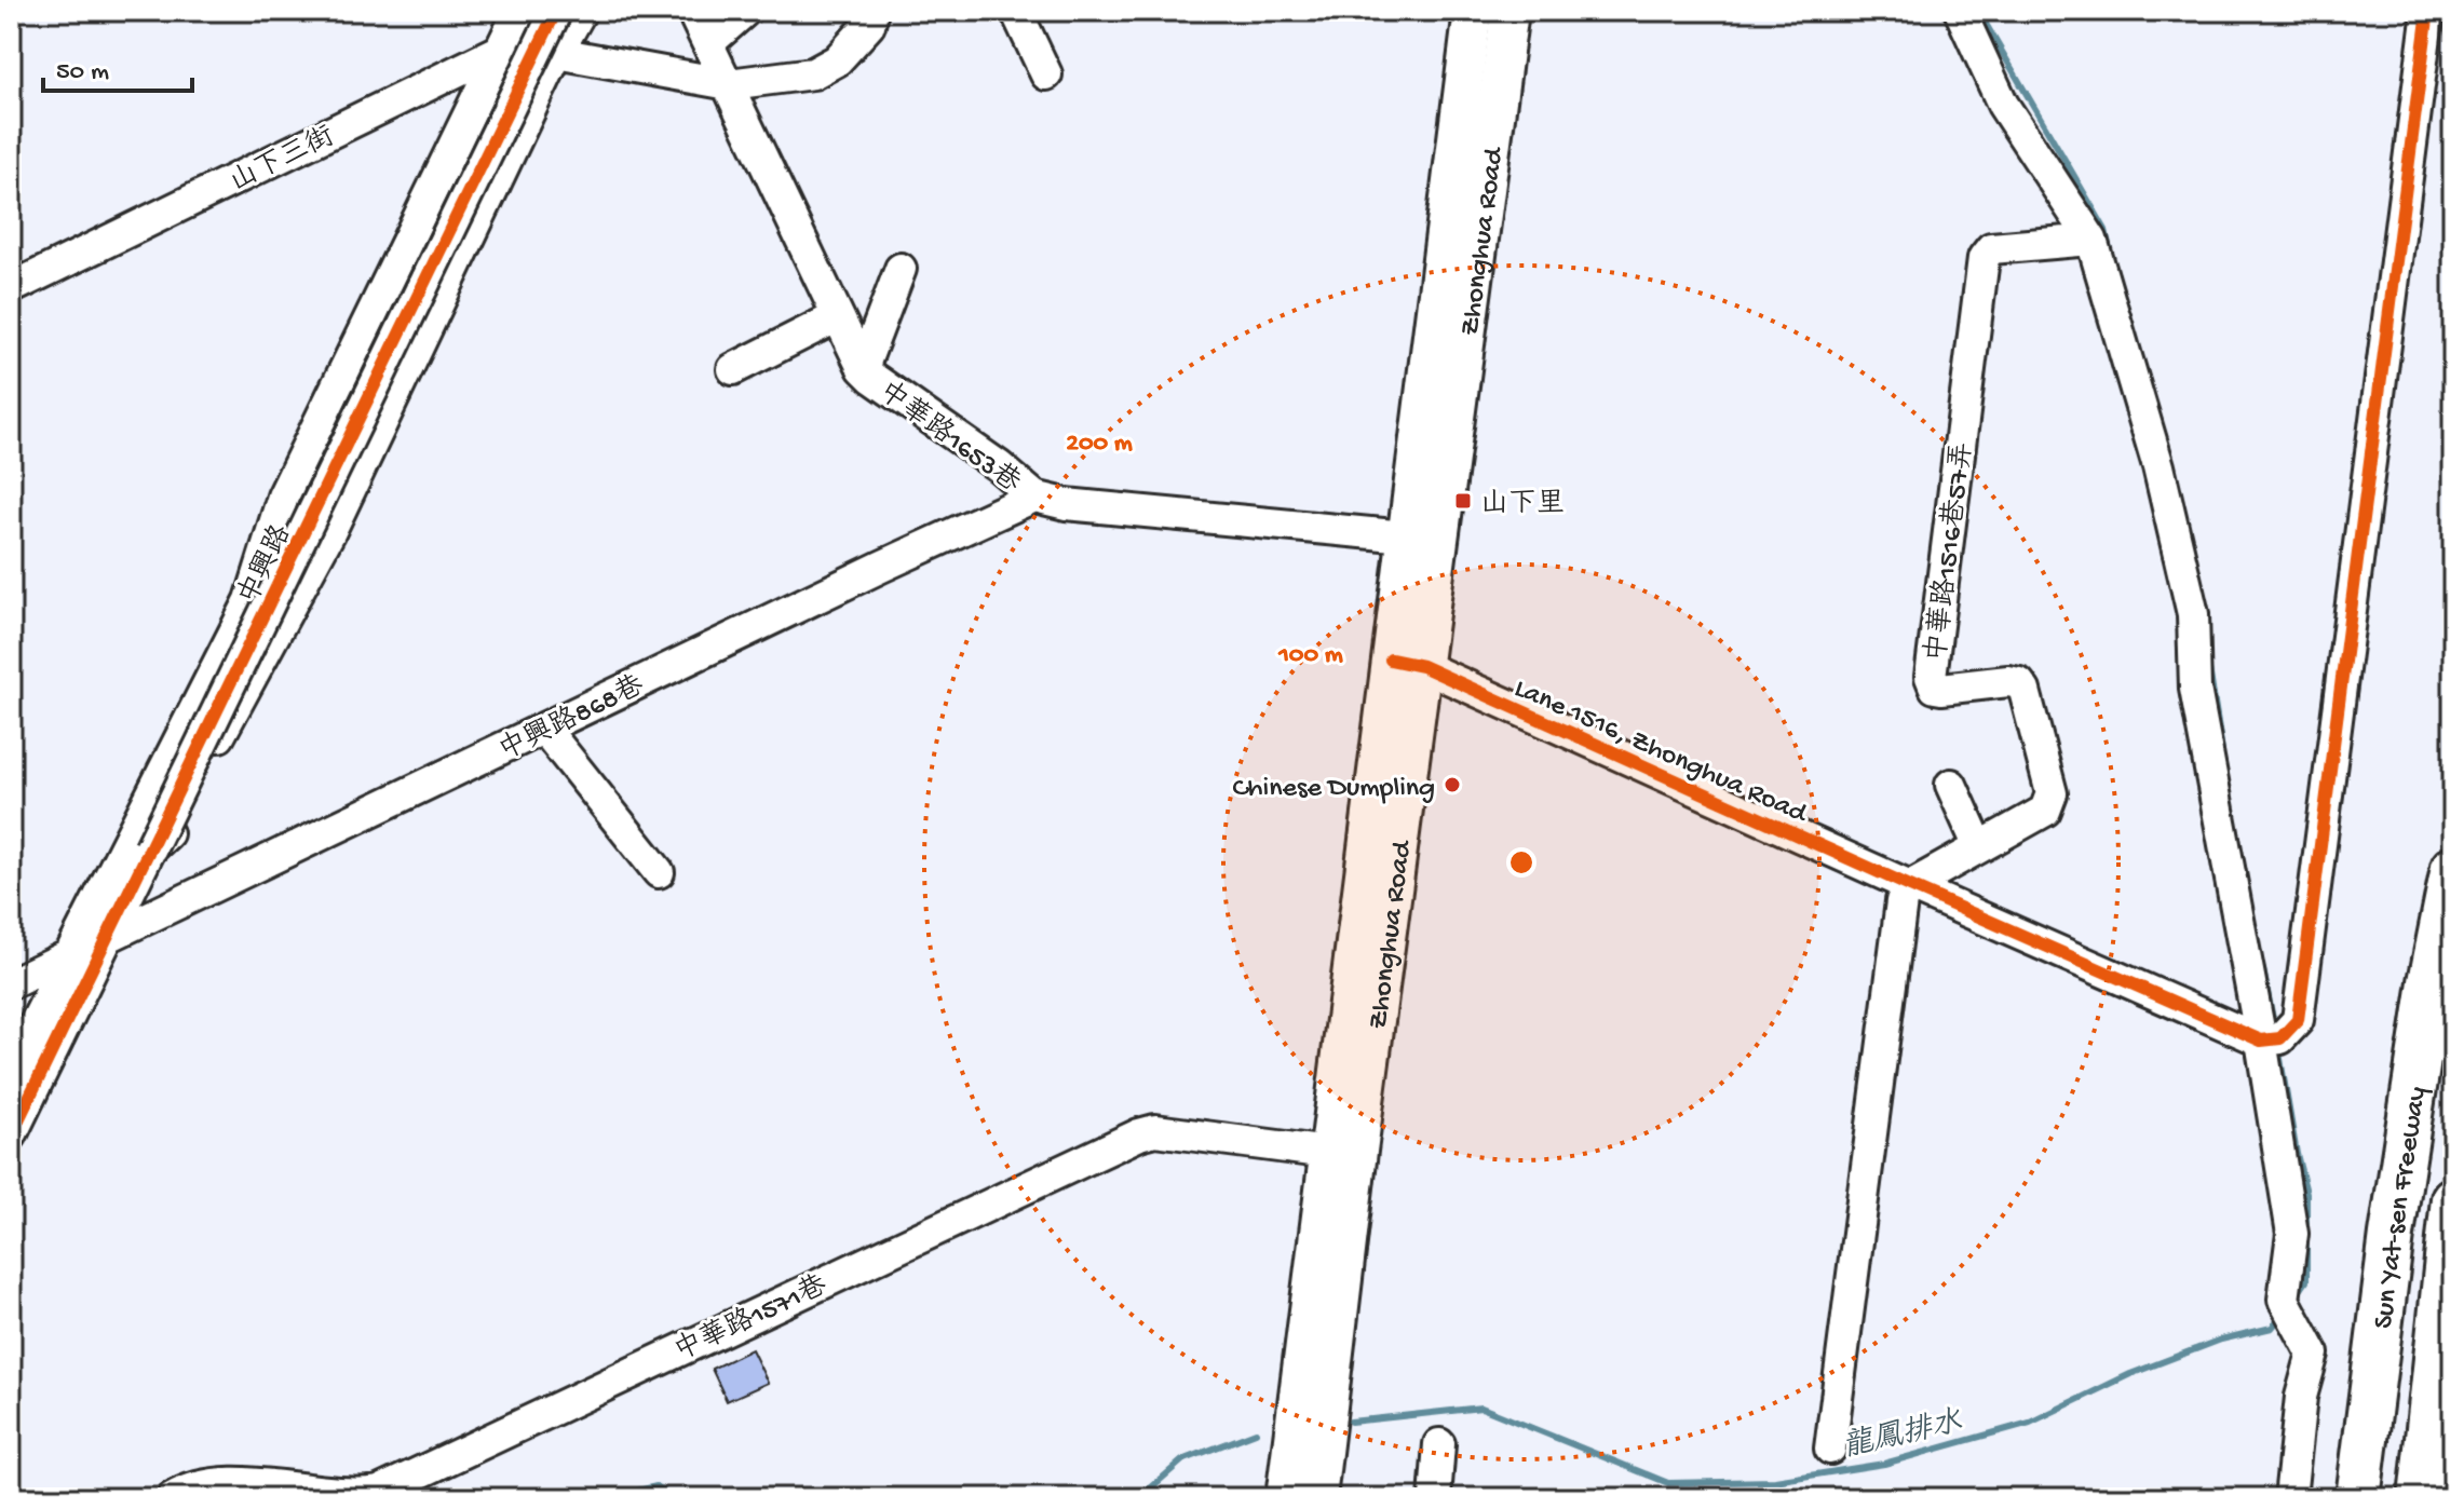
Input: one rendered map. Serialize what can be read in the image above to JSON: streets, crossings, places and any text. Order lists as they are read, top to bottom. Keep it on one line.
{"streets":{"highway":["Sun Yat-sen Freeway"],"main road":["Zhonghua Road"],"street":["山下三街","中華路1653巷","中華路1516巷57弄","中興路","中興路868巷","Lane 1516, Zhonghua Road","中華路1571巷"]},"crossings":[["山下三街","中華路1653巷"],["山下三街","中興路"],["Zhonghua Road","中華路1653巷"],["Zhonghua Road","Lane 1516, Zhonghua Road"],["Zhonghua Road","中華路1571巷"],["中華路1653巷","中興路868巷"],["中華路1516巷57弄","Lane 1516, Zhonghua Road"],["中興路","中興路868巷"]],"water":["龍鳳排水"],"places":{"transit":["山下里"],"other":["Chinese Dumpling"]},"scale_bar":"50 m","rings":["200 m","100 m"]}
